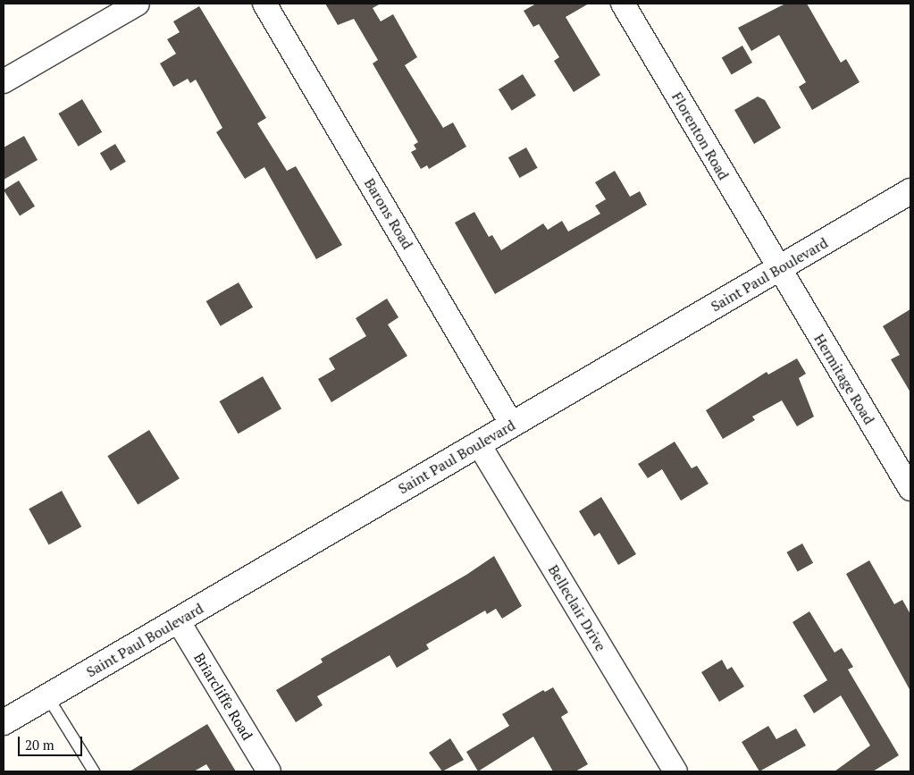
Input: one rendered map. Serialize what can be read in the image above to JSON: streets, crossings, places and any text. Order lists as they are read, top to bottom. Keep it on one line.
{"streets":{"street":["Florenton Road","Barons Road","Saint Paul Boulevard","Hermitage Road","Belleclair Drive","Briarcliffe Road"]},"crossings":[["Florenton Road","Saint Paul Boulevard"],["Florenton Road","Hermitage Road"],["Barons Road","Saint Paul Boulevard"],["Saint Paul Boulevard","Hermitage Road"],["Saint Paul Boulevard","Belleclair Drive"],["Saint Paul Boulevard","Briarcliffe Road"]],"scale_bar":"20 m"}
